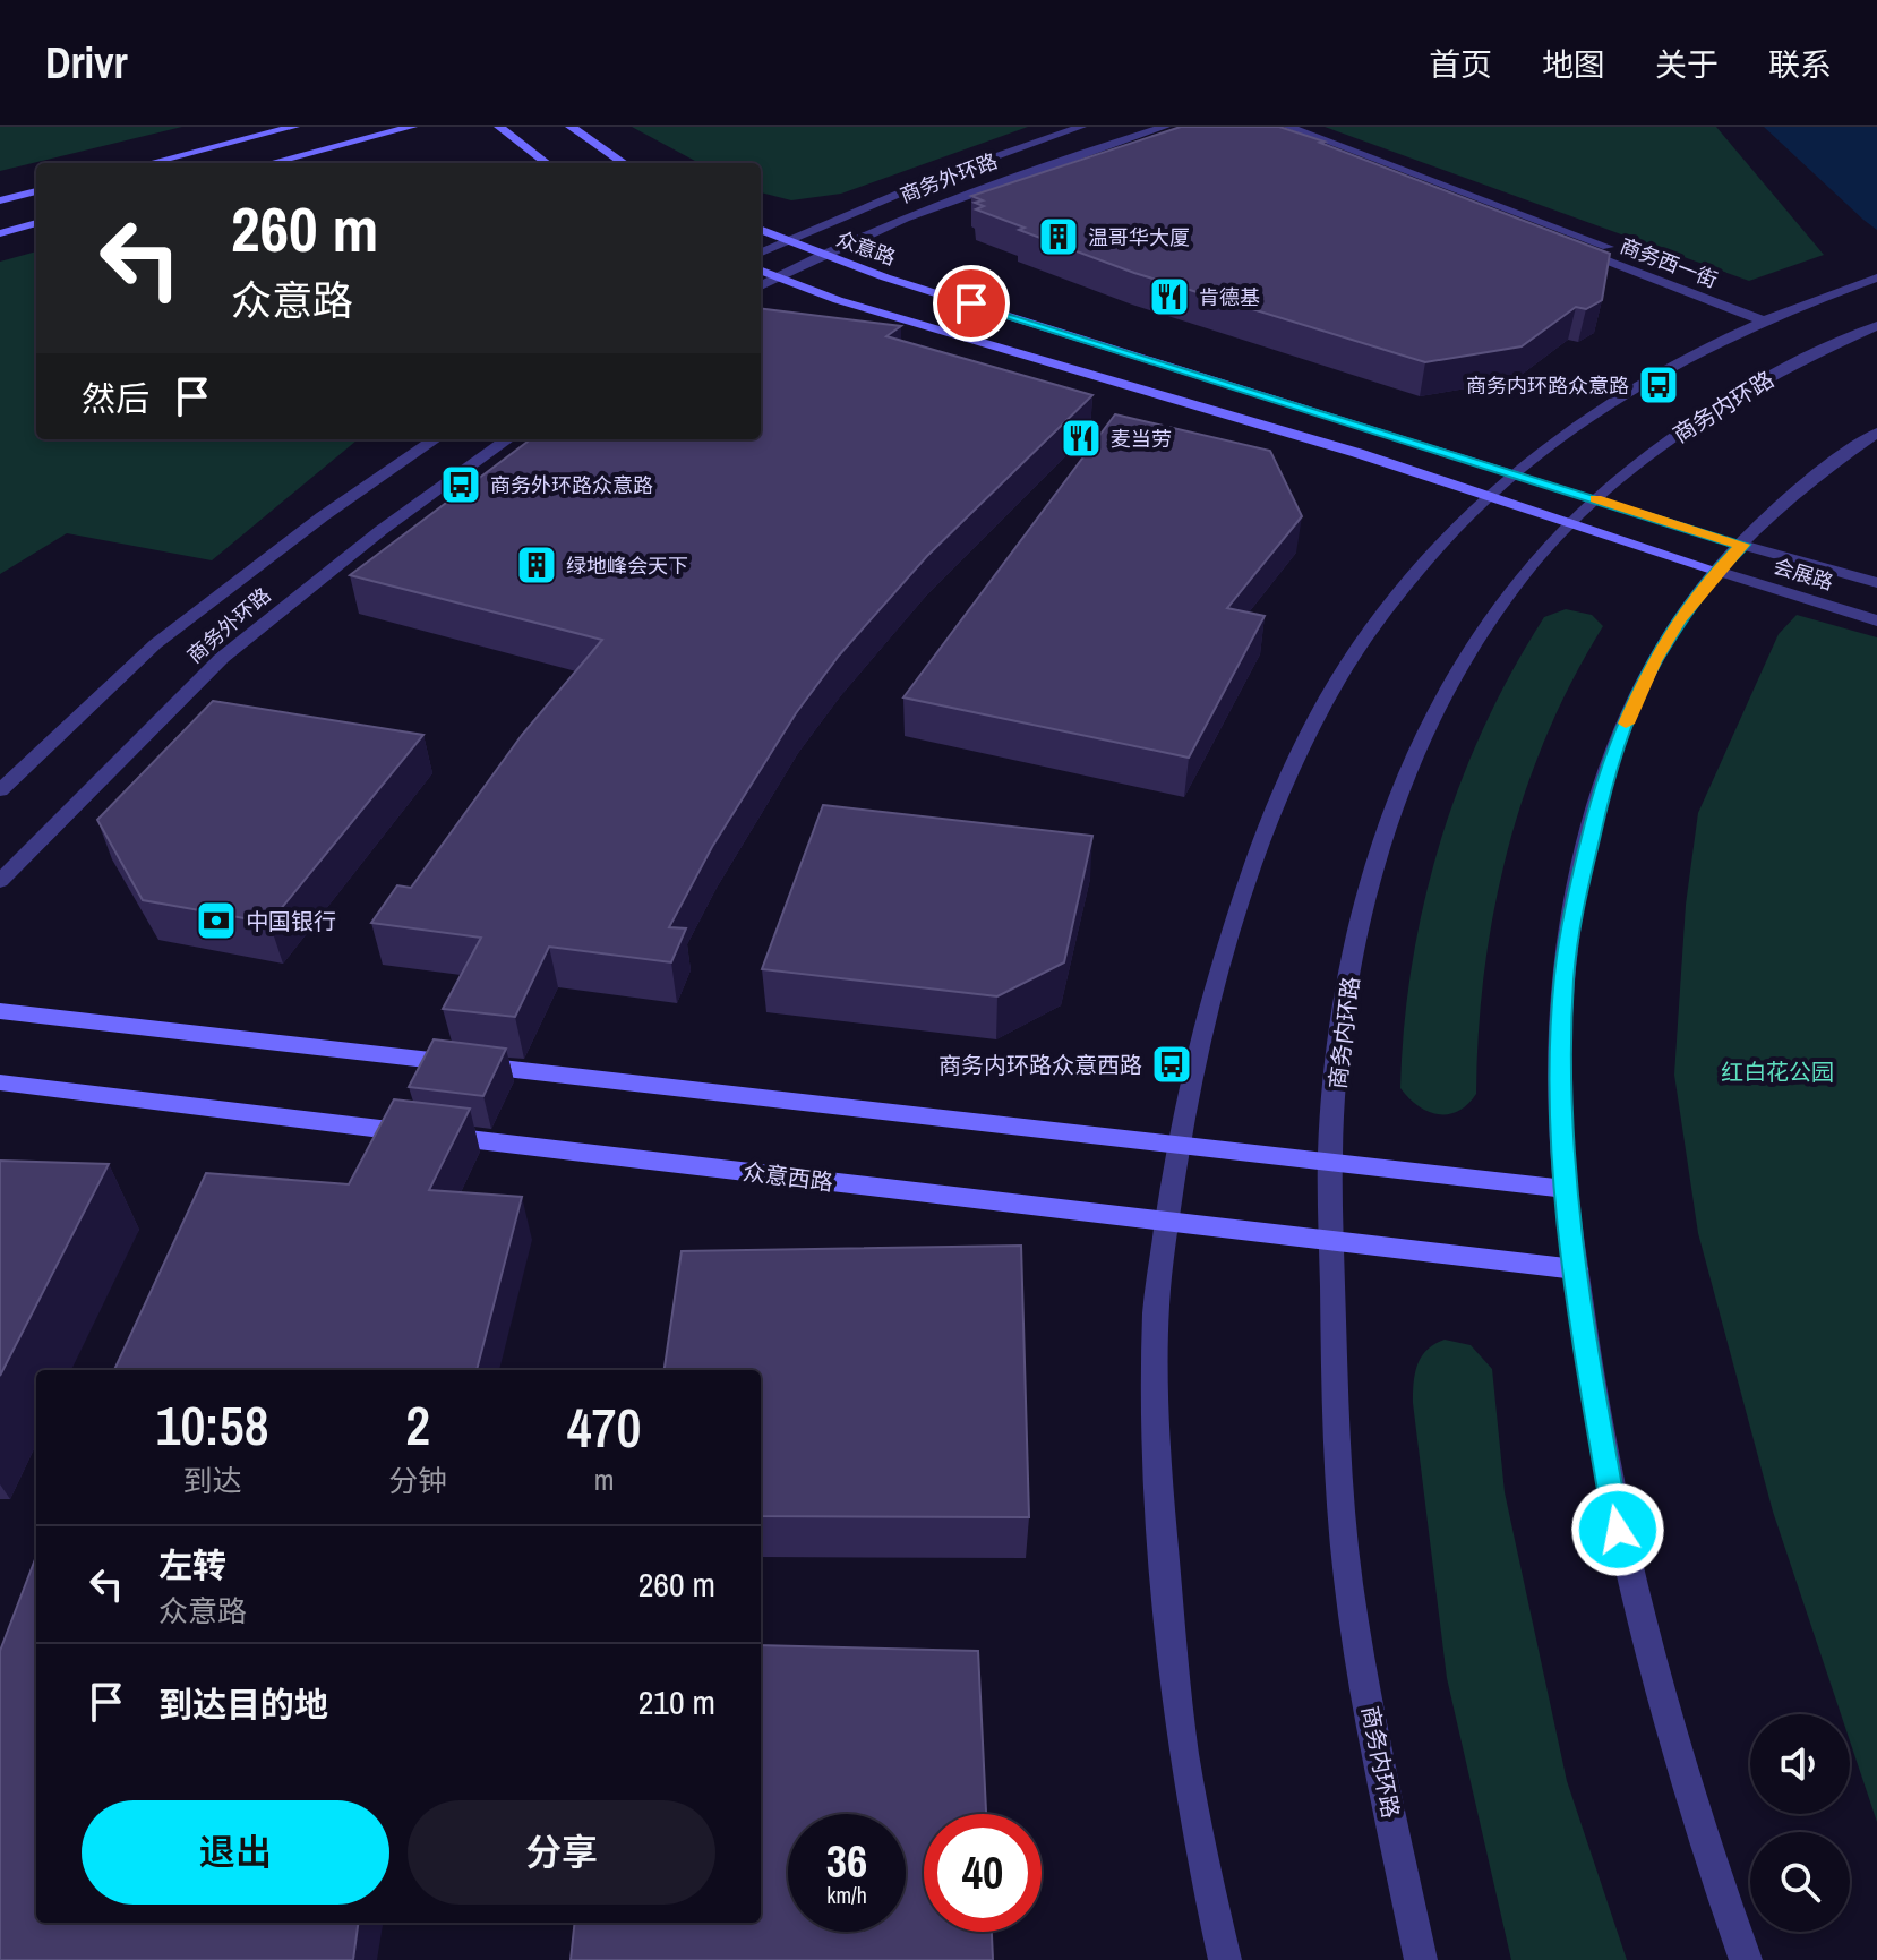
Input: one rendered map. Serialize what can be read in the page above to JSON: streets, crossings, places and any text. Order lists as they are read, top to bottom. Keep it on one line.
{"streets":{"main road":["众意路","众意西路"],"street":["商务外环路","商务西一街","商务内环路","会展路"]},"crossings":[["商务外环路","众意路"],["众意路","商务内环路"],["众意路","会展路"],["商务内环路","众意西路"]],"parks":["红白花公园"],"places":{"building":["温哥华大厦","绿地峰会天下"],"restaurant":["肯德基","麦当劳"],"bus stop":["商务内环路众意路","商务外环路众意路","商务内环路众意西路"],"bank":["中国银行"]},"page":{"header":"Drivr","nav":["首页","地图","关于","联系"],"turn":["260 m","众意路"],"then":"然后","eta":["10:58","到达","2","分钟","470","m"],"list":[{"name":"左转","note":"众意路","value":"260 m"},{"name":"到达目的地","value":"210 m"}],"buttons":["退出","分享"],"speed":"36 km/h","limit":"40"}}
